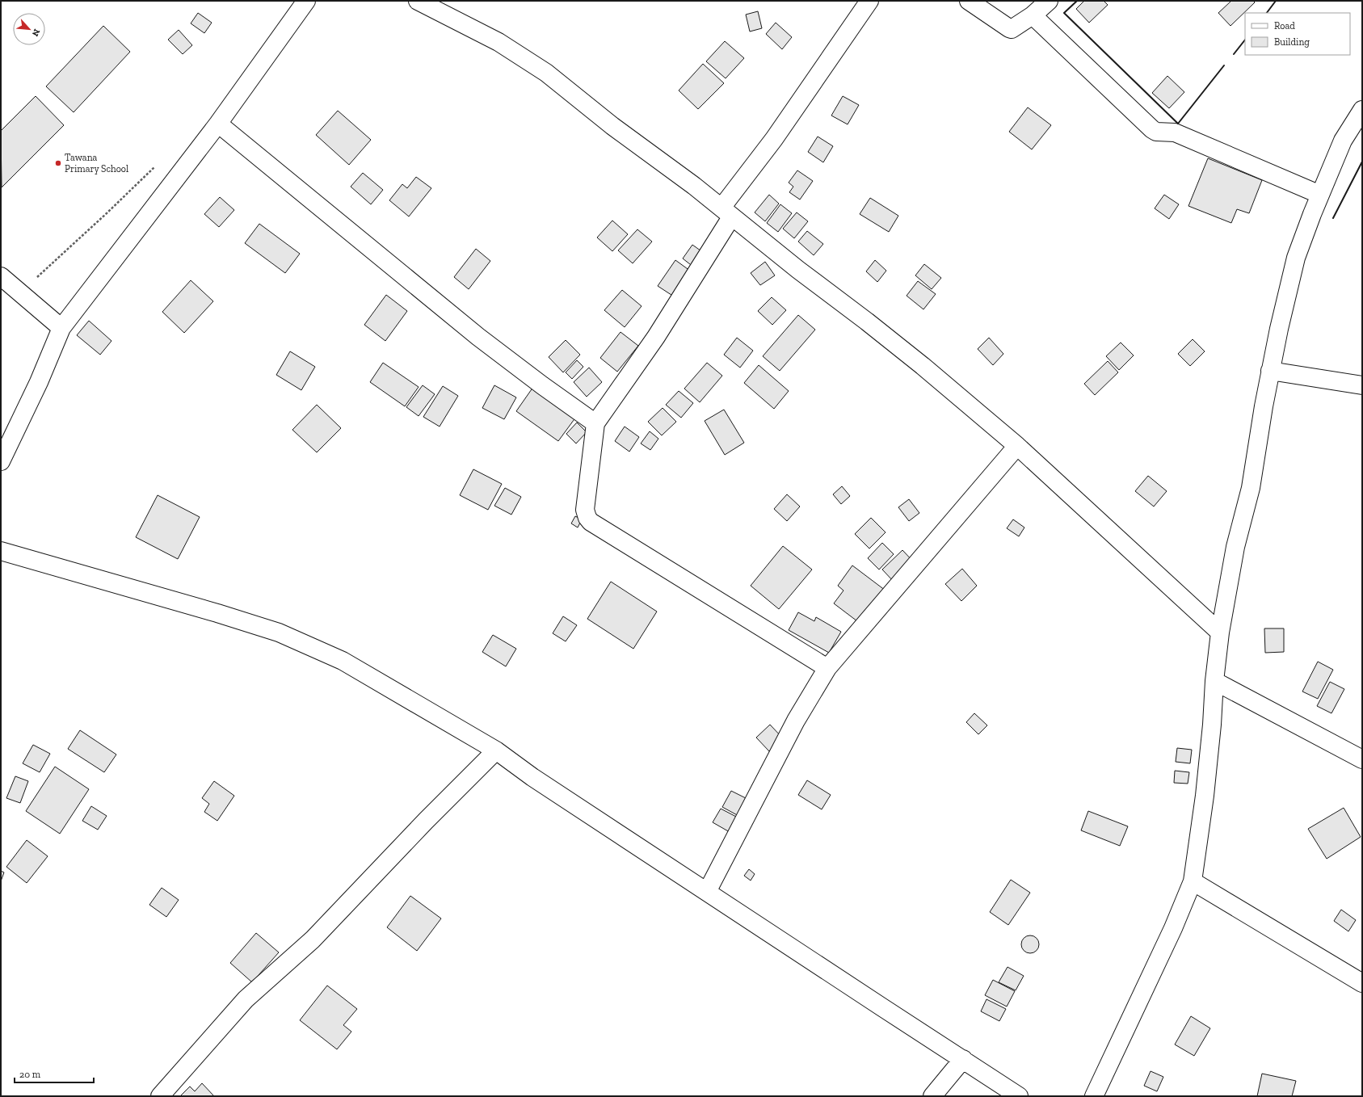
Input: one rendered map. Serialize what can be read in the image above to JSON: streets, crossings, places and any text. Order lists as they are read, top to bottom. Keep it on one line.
{"places":["Tawana Primary School"],"legend":["Road","Building"],"scale_bar":"20 m","north":"bottom right"}
